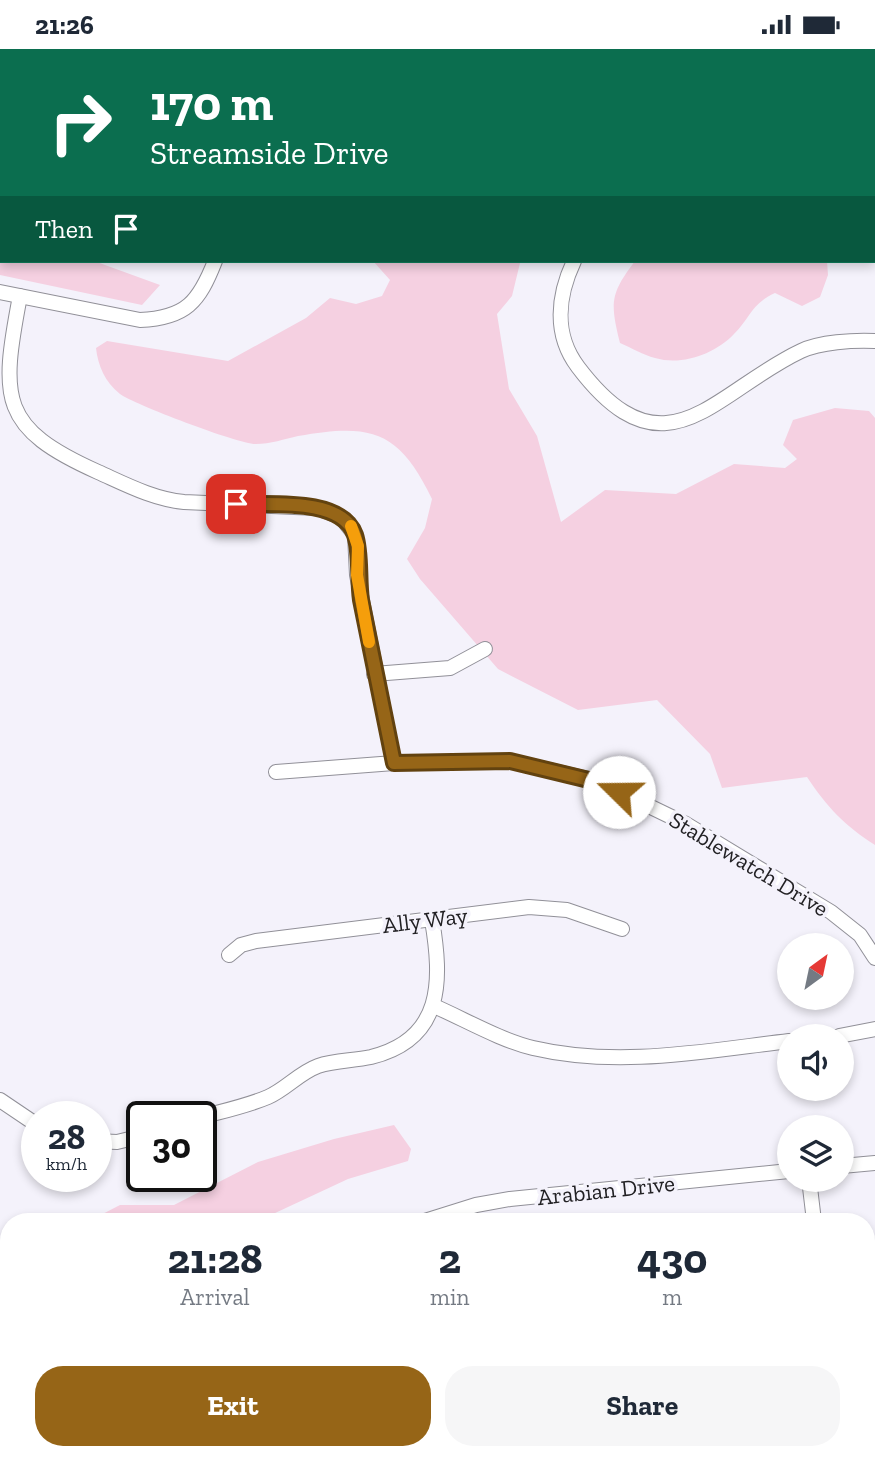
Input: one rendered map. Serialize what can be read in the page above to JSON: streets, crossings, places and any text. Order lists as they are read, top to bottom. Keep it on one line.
{"streets":{"street":["Stablewatch Drive","Ally Way","Arabian Drive"]},"north":"top right","page":{"status":"21:26","turn":["170 m","Streamside Drive"],"then":"Then","speed":"28 km/h","limit":"30","eta":["21:28","Arrival","2","min","430","m"],"buttons":["Exit","Share"]}}
